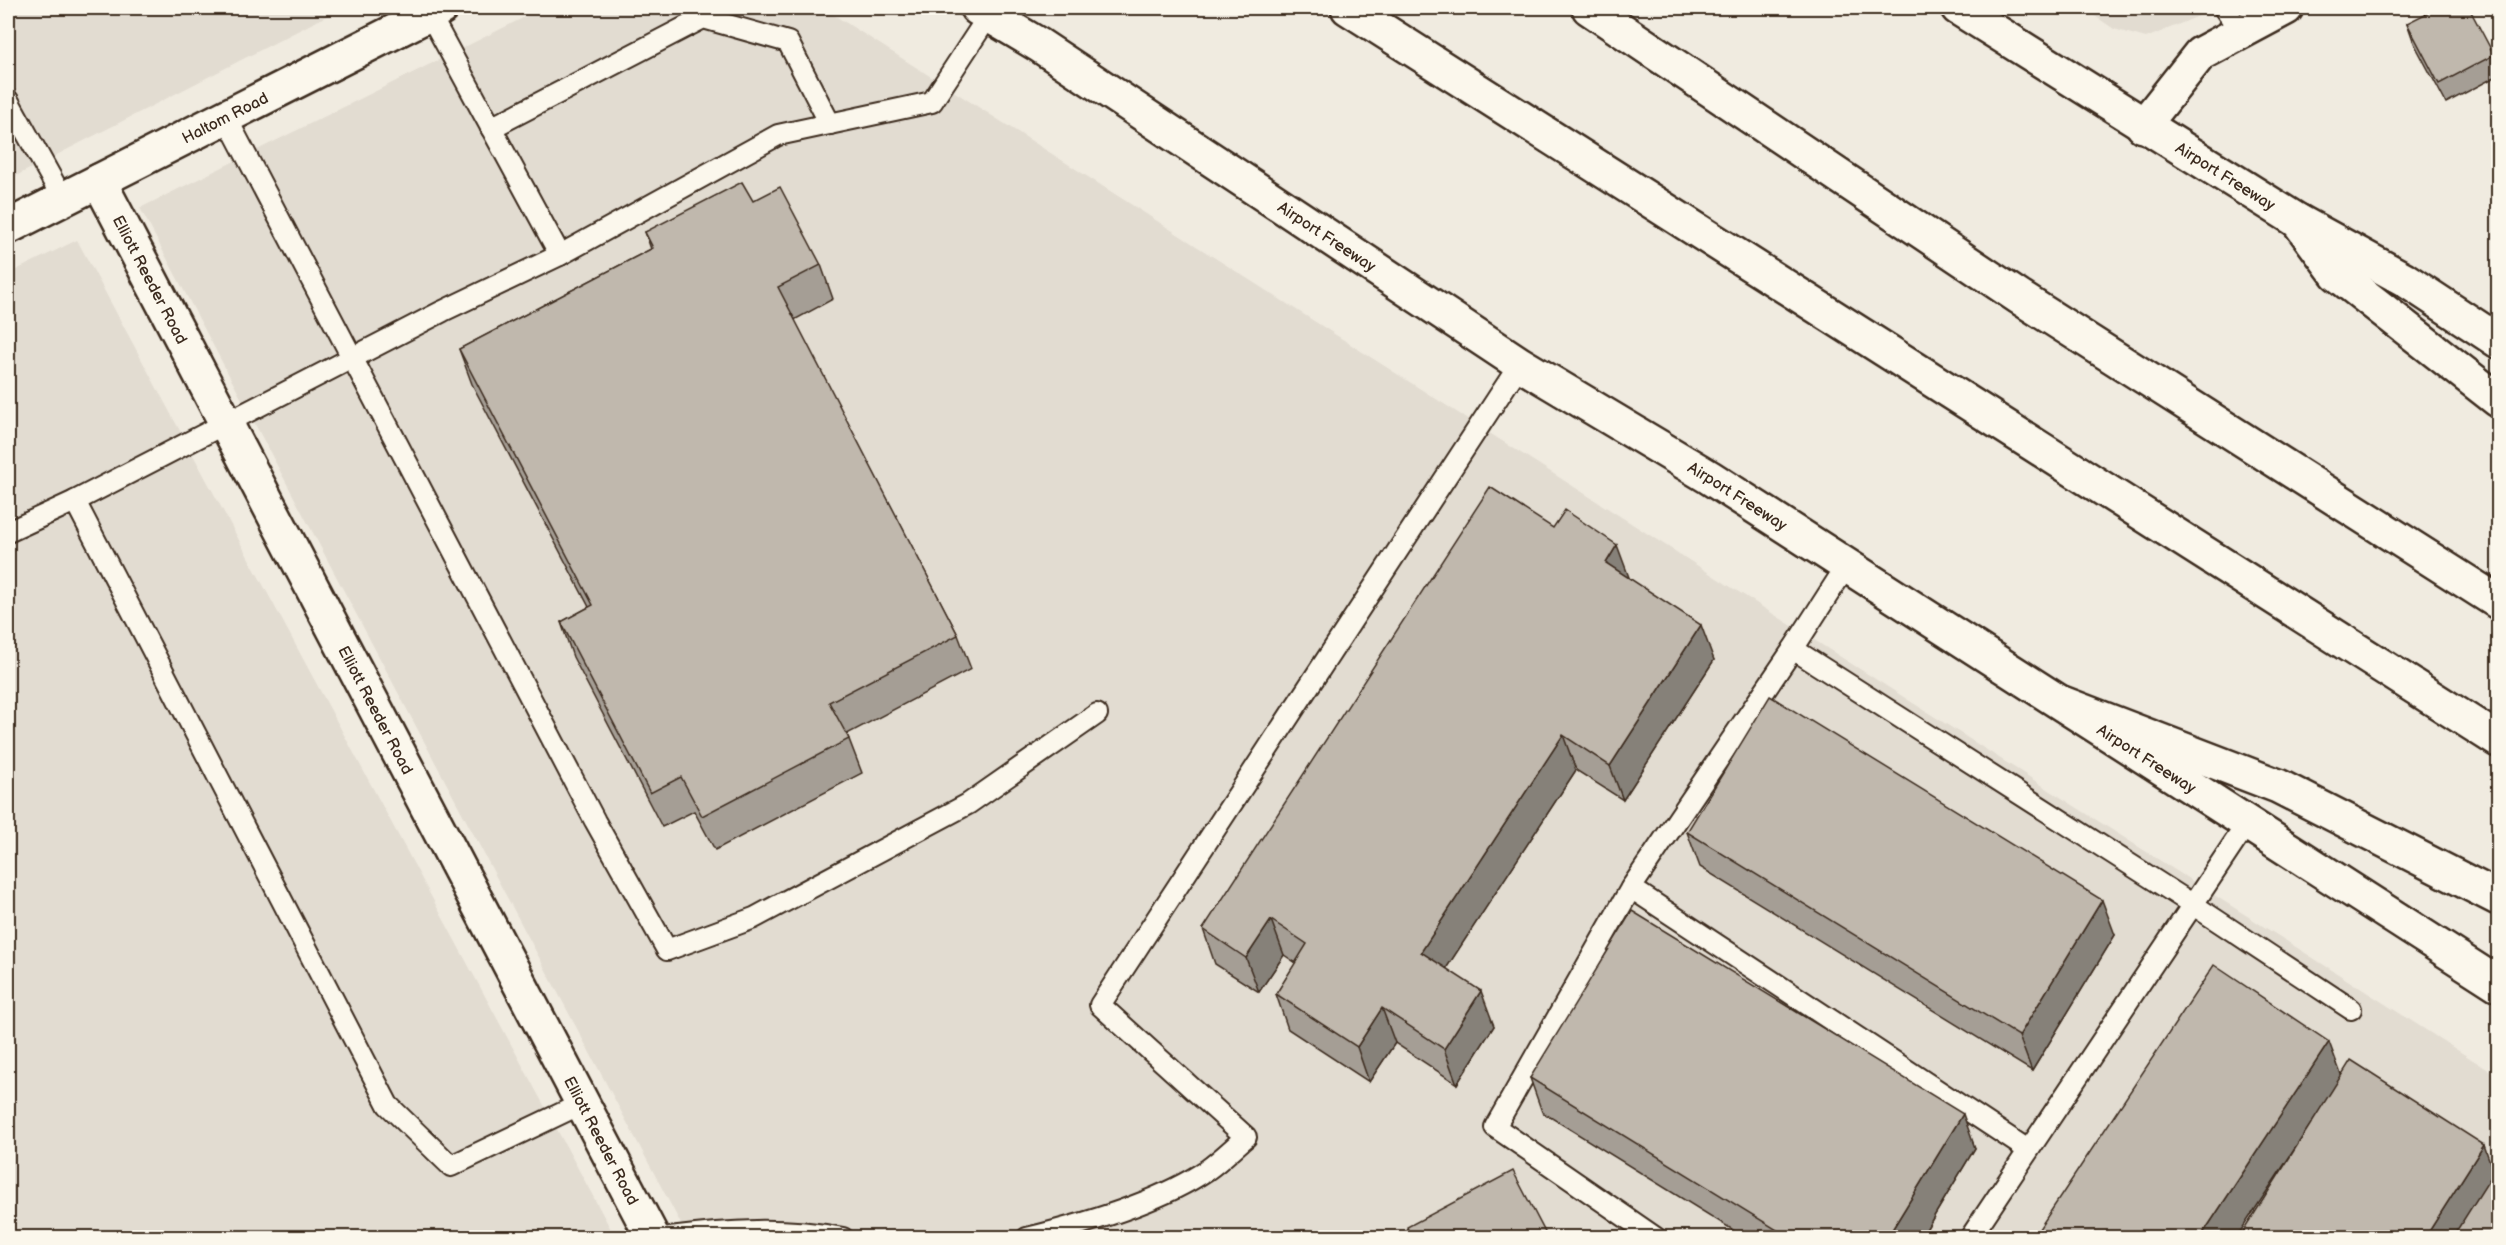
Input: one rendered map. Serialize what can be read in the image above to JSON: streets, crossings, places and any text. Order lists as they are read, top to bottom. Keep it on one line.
{"streets":{"main road":["Haltom Road","Airport Freeway","Elliott Reeder Road"]},"crossings":[["Haltom Road","Elliott Reeder Road"]]}
